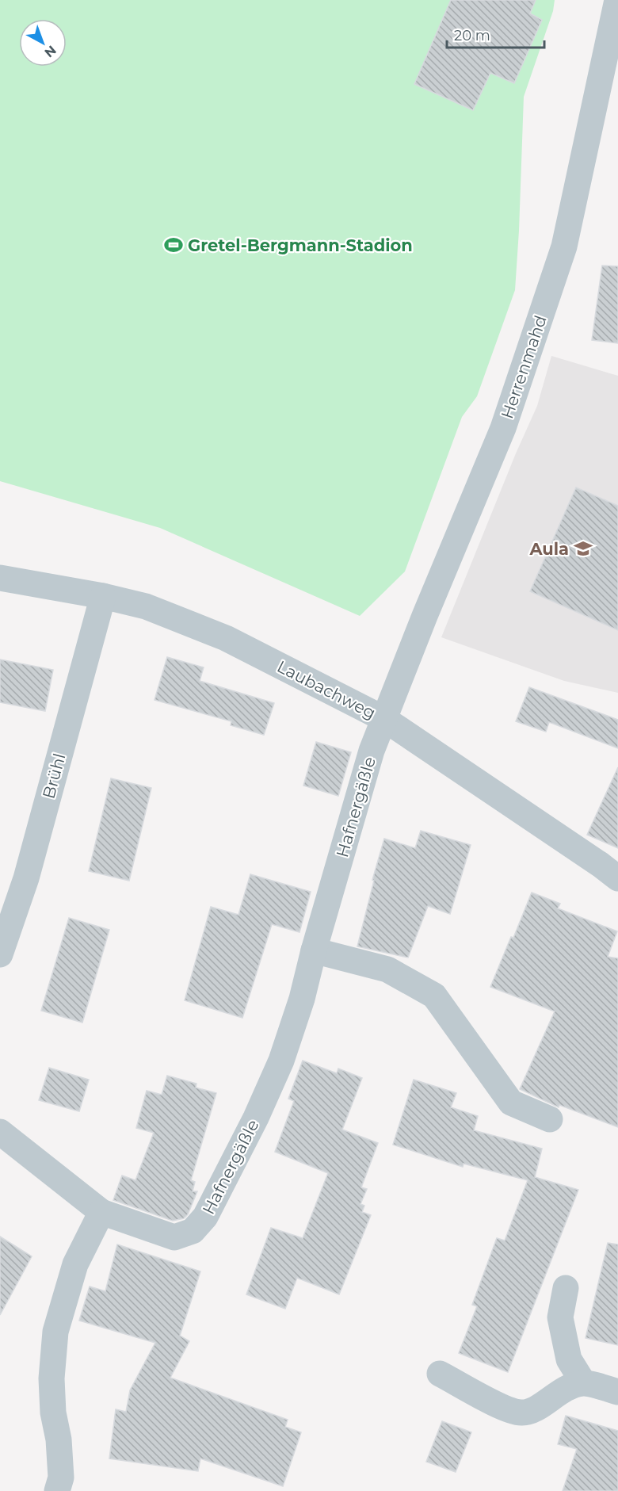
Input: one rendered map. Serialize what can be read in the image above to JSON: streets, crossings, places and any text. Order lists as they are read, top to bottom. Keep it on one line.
{"streets":{"street":["Herrenmahd","Laubachweg","Brühl","Hafnergäßle"]},"crossings":[["Herrenmahd","Laubachweg"],["Herrenmahd","Hafnergäßle"],["Laubachweg","Brühl"],["Laubachweg","Hafnergäßle"]],"places":{"sports":["Gretel-Bergmann-Stadion"],"school or university":["Aula"]},"scale_bar":"20 m","north":"bottom right"}
